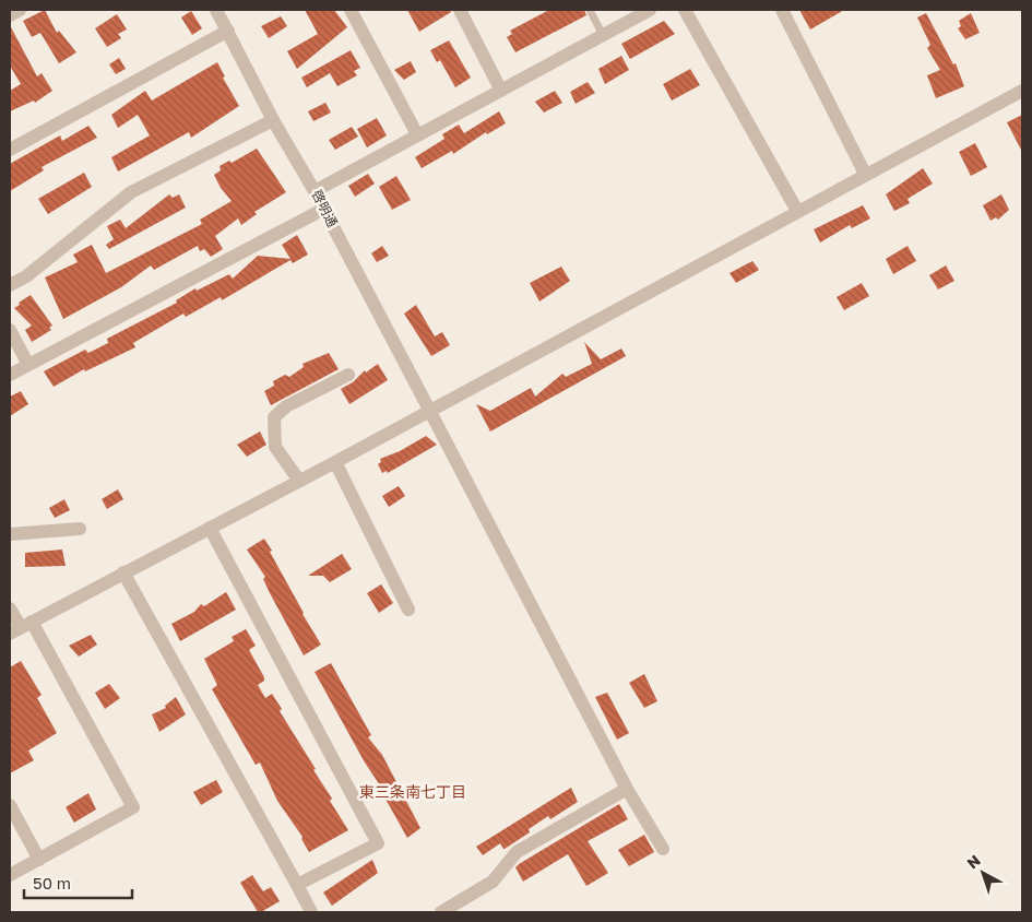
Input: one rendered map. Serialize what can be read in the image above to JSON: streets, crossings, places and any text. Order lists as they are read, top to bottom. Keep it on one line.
{"streets":{"street":["啓明通"]},"districts":["東三条南七丁目"],"scale_bar":"50 m","north":"top left"}
